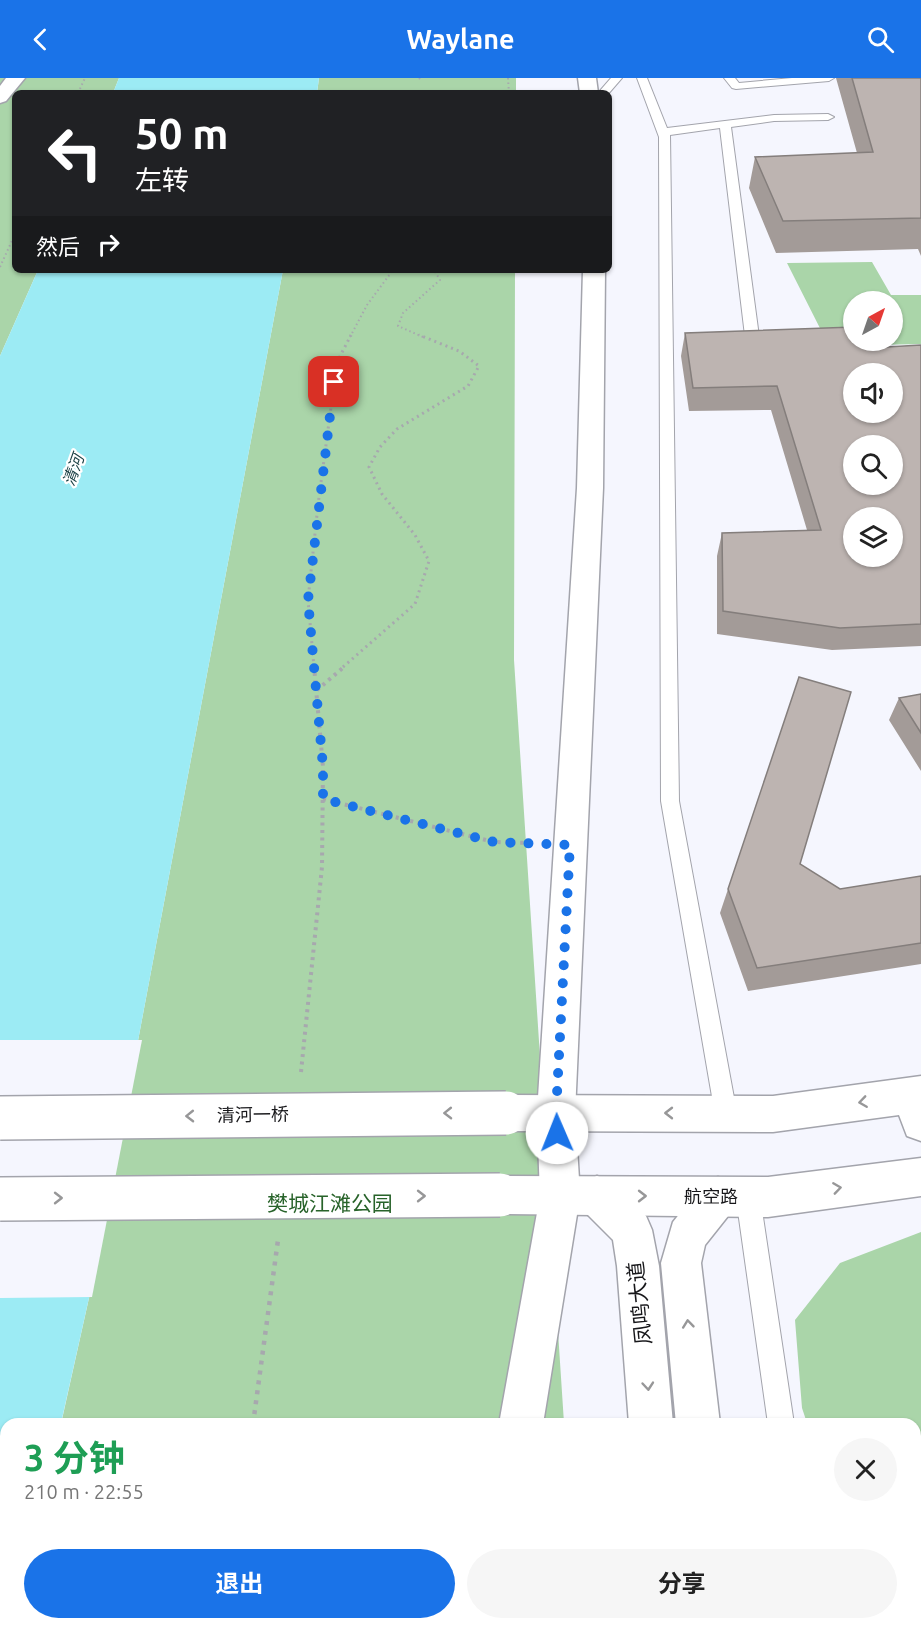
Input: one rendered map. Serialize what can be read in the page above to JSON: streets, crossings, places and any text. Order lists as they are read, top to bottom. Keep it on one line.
{"streets":{"main road":["清河一桥","航空路","凤鸣大道"]},"crossings":[["航空路","凤鸣大道"]],"one_way":["清河一桥","凤鸣大道"],"water":["清河"],"parks":["樊城江滩公园"],"north":"top right","page":{"header":"Waylane","turn":["50 m","左转"],"then":"然后","heading":["3 分钟","210 m · 22:55"],"buttons":["退出","分享"]}}
